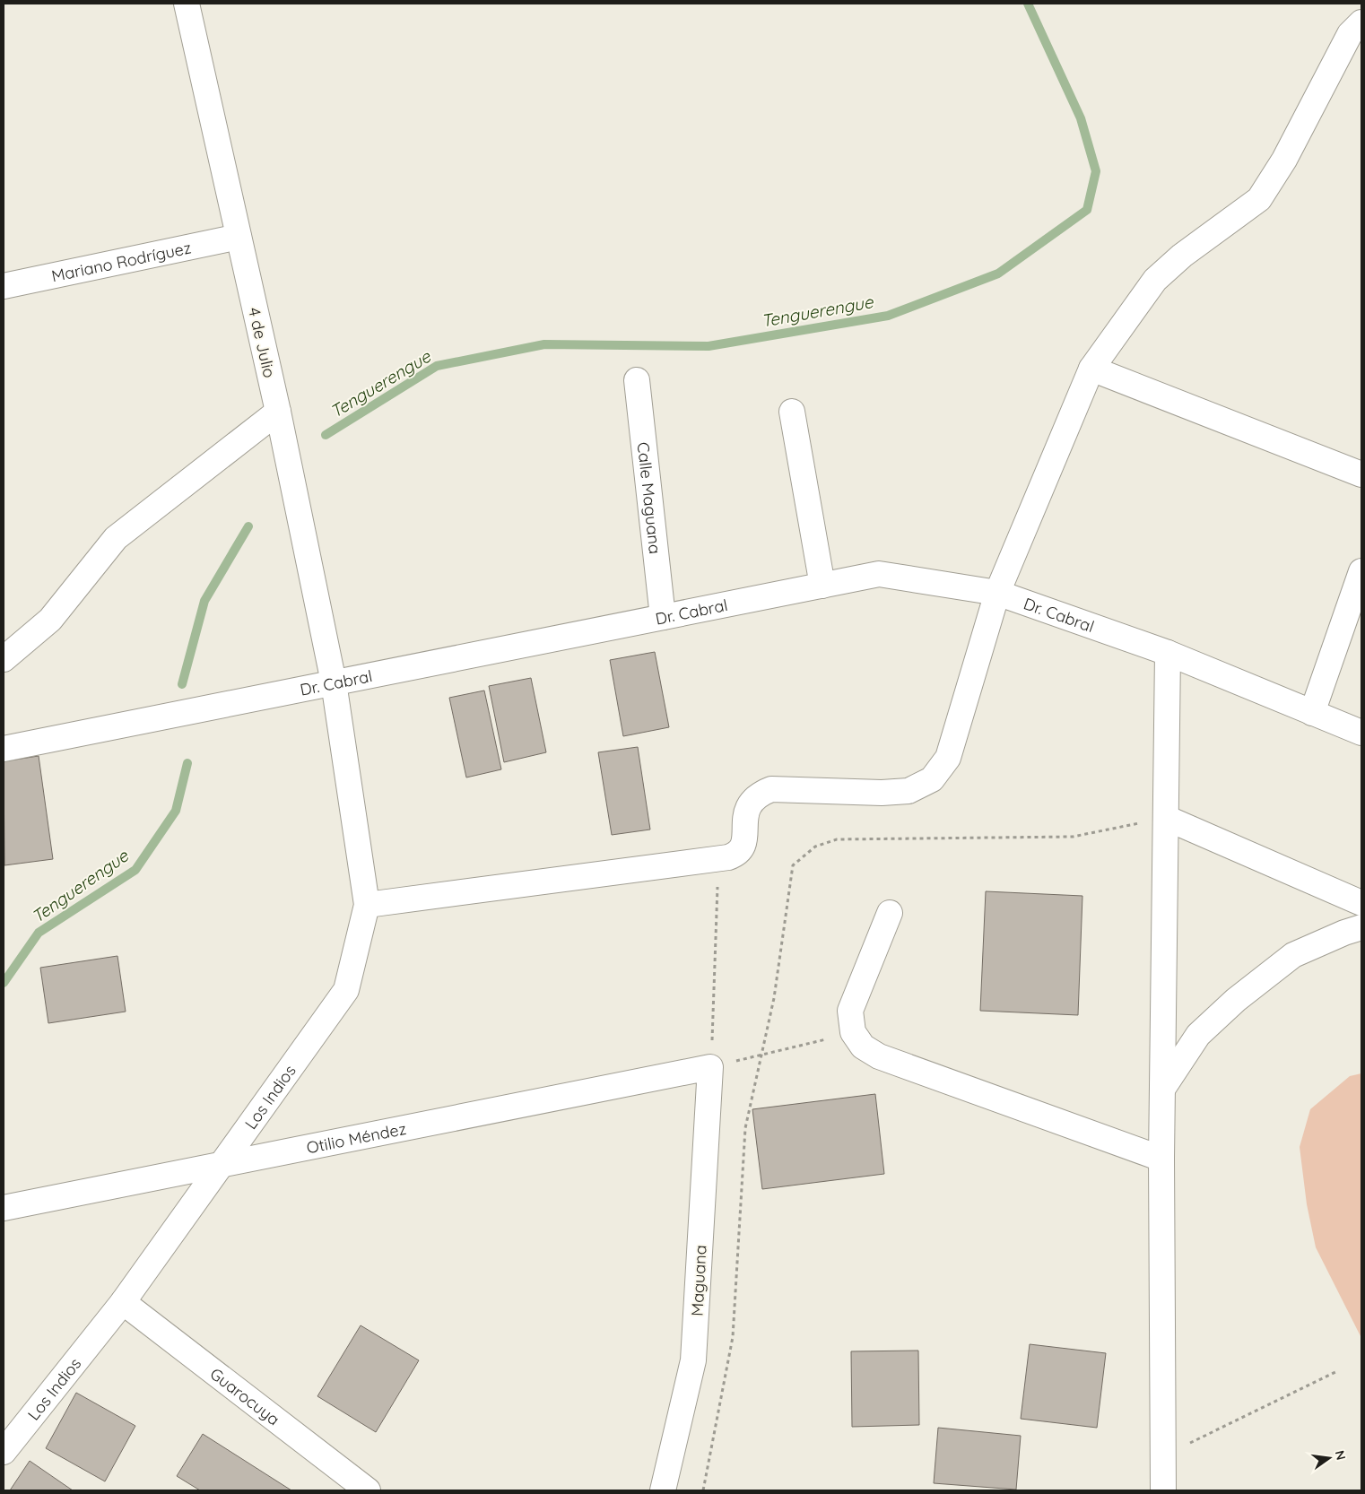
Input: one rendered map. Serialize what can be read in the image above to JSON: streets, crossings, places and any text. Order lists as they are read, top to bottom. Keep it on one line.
{"streets":{"street":["Mariano Rodríguez","4 de Julio","Calle Maguana","Dr. Cabral","Los Indios","Otilio Méndez","Maguana","Guarocuya"]},"crossings":[["Mariano Rodríguez","4 de Julio"],["4 de Julio","Dr. Cabral"],["4 de Julio","Los Indios"],["Calle Maguana","Dr. Cabral"],["Dr. Cabral","Los Indios"],["Los Indios","Otilio Méndez"],["Los Indios","Guarocuya"],["Otilio Méndez","Maguana"]],"water":["Tenguerengue"],"north":"right"}
